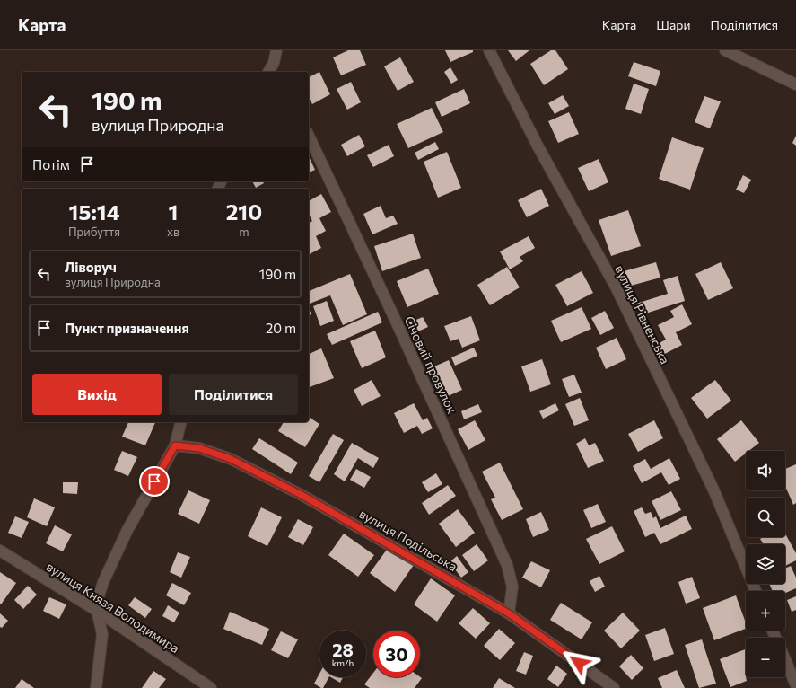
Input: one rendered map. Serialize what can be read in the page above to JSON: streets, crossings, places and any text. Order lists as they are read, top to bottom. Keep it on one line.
{"streets":{"street":["вулиця Рівненська","Січовий провулок","вулиця Подільська","вулиця Князя Володимира"]},"crossings":[["Січовий провулок","вулиця Подільська"]],"page":{"header":"Карта","nav":["Карта","Шари","Поділитися"],"turn":["190 m","вулиця Природна"],"then":"Потім","eta":["15:14","Прибуття","1","хв","210","m"],"list":[{"name":"Ліворуч","note":"вулиця Природна","value":"190 m"},{"name":"Пункт призначення","value":"20 m"}],"buttons":["Вихід","Поділитися"],"map_buttons":["+","−"],"speed":"28 km/h","limit":"30"}}
